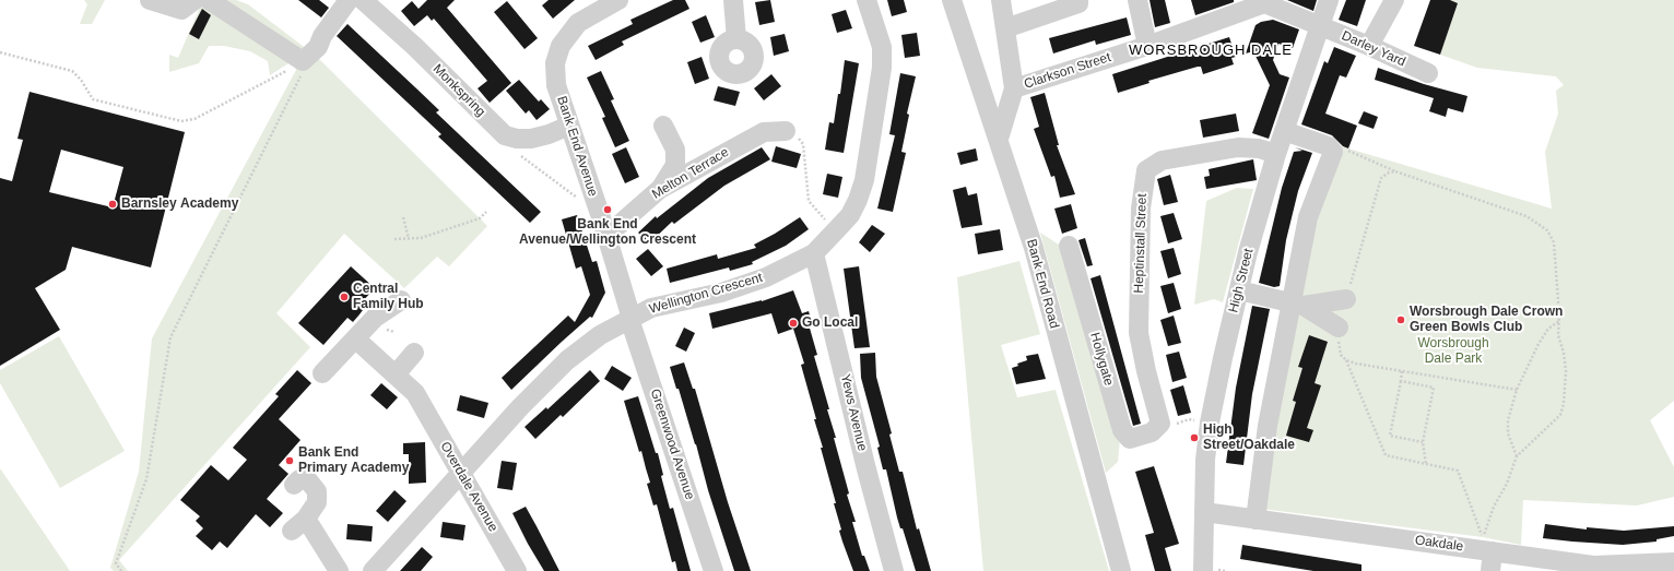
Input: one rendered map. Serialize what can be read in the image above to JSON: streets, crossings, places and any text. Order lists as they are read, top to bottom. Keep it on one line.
{"streets":{"street":["Darley Yard","Clarkson Street","Monkspring","Bank End Avenue","Melton Terrace","Heptinstall Street","High Street","Bank End Road","Wellington Crescent","Hollygate","Yews Avenue","Greenwood Avenue","Overdale Avenue","Oakdale"]},"crossings":[["Darley Yard","Clarkson Street"],["Darley Yard","High Street"],["Clarkson Street","High Street"],["Monkspring","Bank End Avenue"],["Bank End Avenue","Melton Terrace"],["Bank End Avenue","Wellington Crescent"],["Bank End Avenue","Greenwood Avenue"],["Heptinstall Street","High Street"],["Heptinstall Street","Hollygate"],["High Street","Oakdale"],["Wellington Crescent","Yews Avenue"],["Wellington Crescent","Greenwood Avenue"],["Wellington Crescent","Overdale Avenue"]],"districts":["WORSBROUGH DALE"],"parks":["Worsbrough Dale Park"],"places":["Barnsley Academy","Bank End Avenue/Wellington Crescent","Central Family Hub","Worsbrough Dale Crown Green Bowls Club","Go Local","High Street/Oakdale","Bank End Primary Academy"]}
